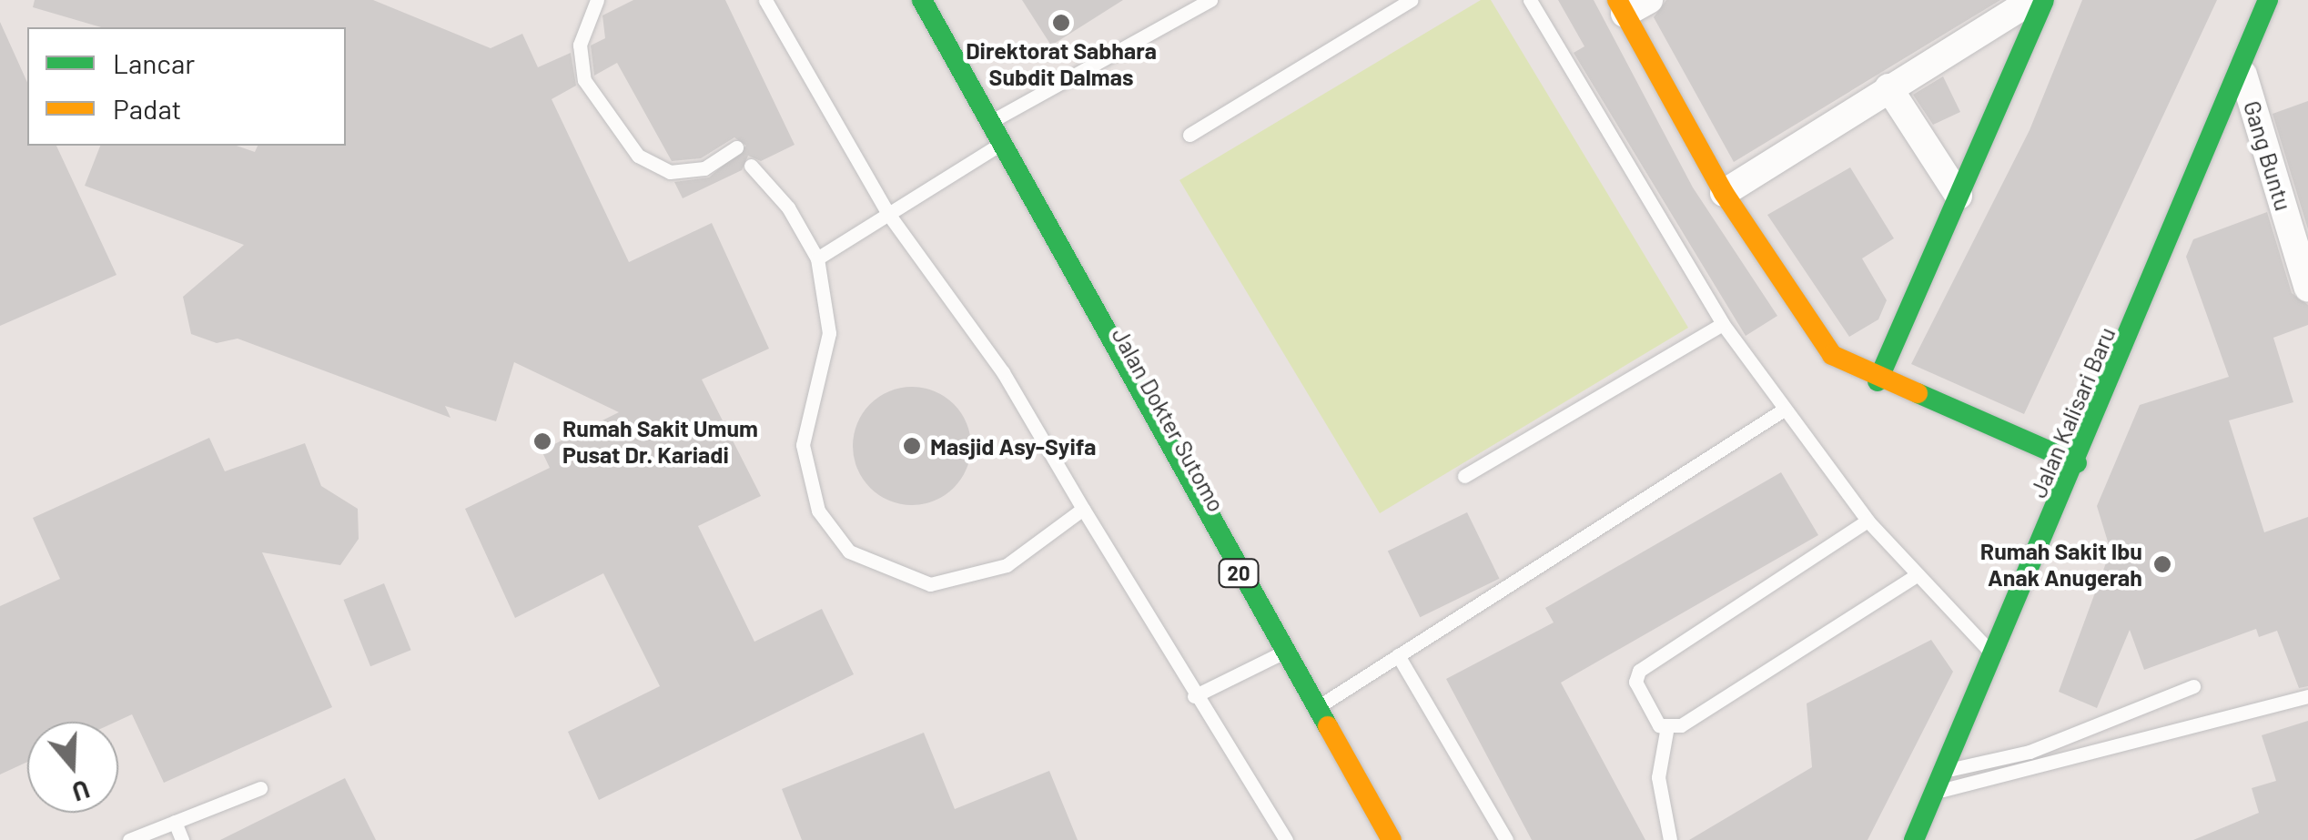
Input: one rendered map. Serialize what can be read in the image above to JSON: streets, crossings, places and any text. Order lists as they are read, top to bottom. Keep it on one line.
{"streets":{"main road":["Jalan Kalisari Baru","Jalan Dokter Sutomo","20"],"street":["Gang Buntu"]},"crossings":[["Gang Buntu","Jalan Kalisari Baru"]],"places":["Direktorat Sabhara Subdit Dalmas","Rumah Sakit Umum Pusat Dr. Kariadi","Masjid Asy-Syifa","Rumah Sakit Ibu Anak Anugerah"],"legend":["Lancar","Padat"],"north":"bottom"}
